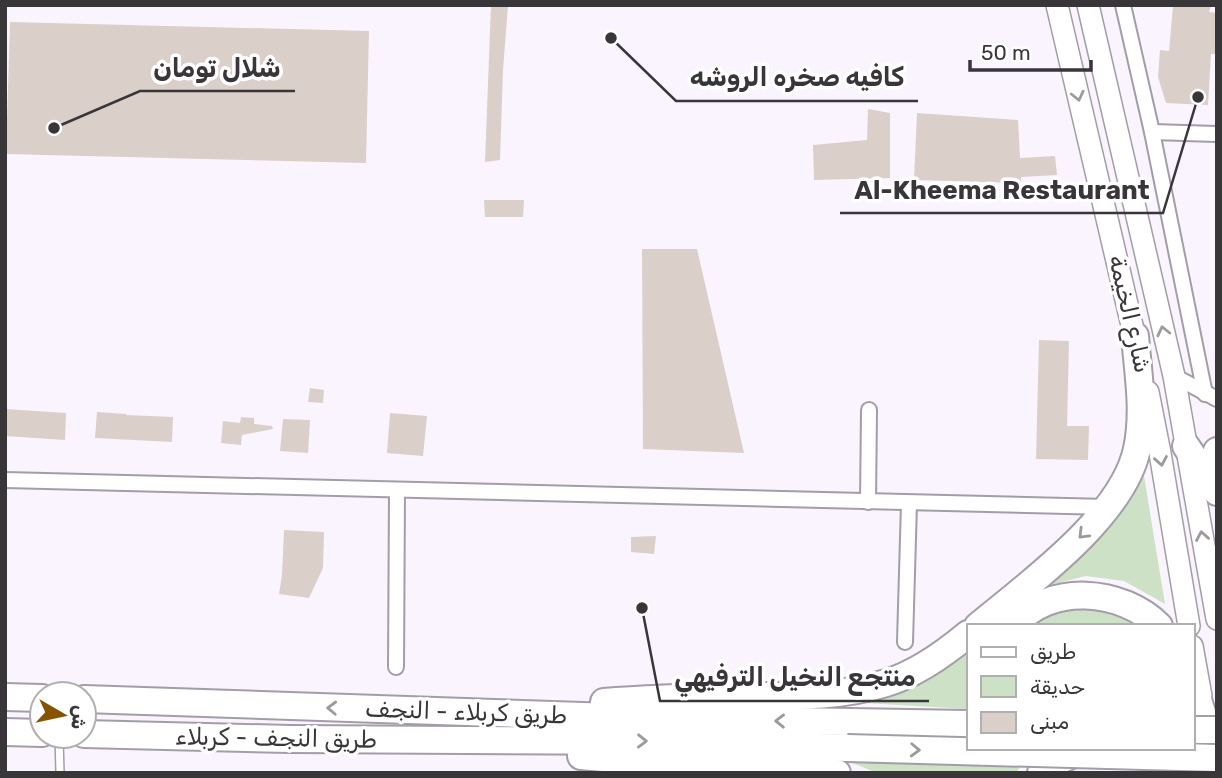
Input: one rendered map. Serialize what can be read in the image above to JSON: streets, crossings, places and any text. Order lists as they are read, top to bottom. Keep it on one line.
{"streets":{"highway":["طريق کربلاء - النجف","طريق النجف - کربلاء"],"street":["شارع الخيمة"]},"crossings":[["طريق کربلاء - النجف","طريق النجف - کربلاء"]],"places":["كافيه صخره الروشه","Al-Kheema Restaurant","شلال تومان","منتجع النخيل الترفيهي"],"legend":["طريق","حديقة","مبنى"],"scale_bar":"50 m","north":"right"}
